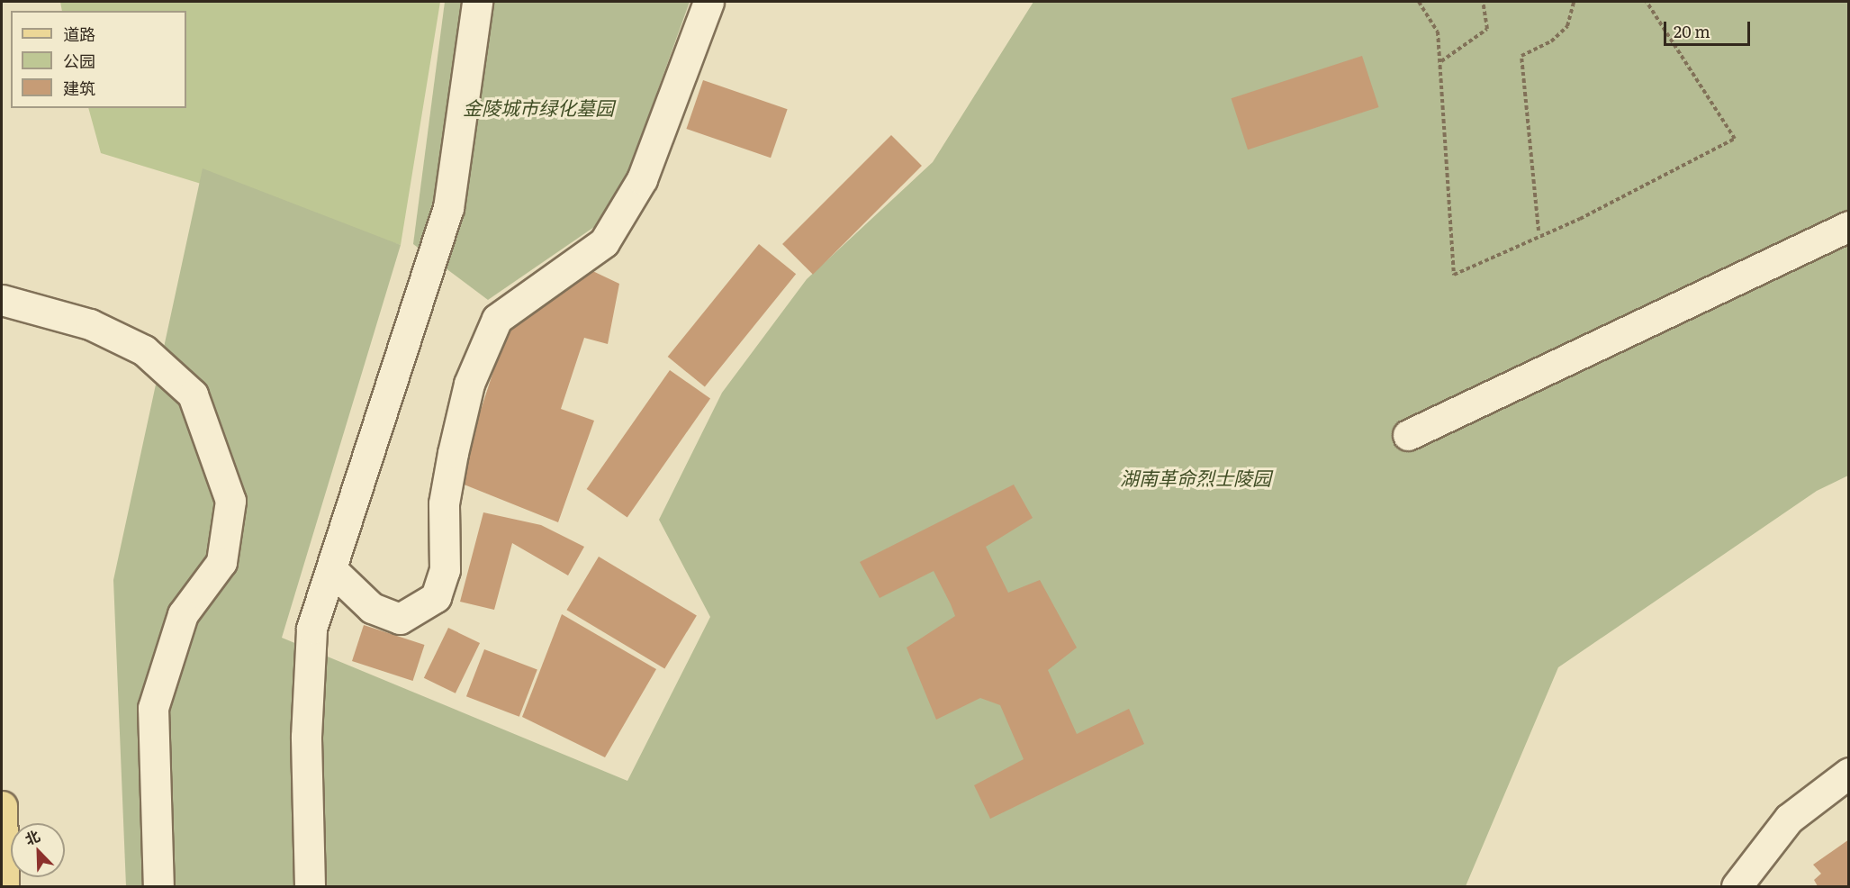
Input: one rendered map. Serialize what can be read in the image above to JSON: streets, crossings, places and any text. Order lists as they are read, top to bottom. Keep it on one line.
{"parks":["金陵城市绿化墓园","湖南革命烈士陵园"],"legend":["道路","公园","建筑"],"scale_bar":"20 m","north":"top left"}
